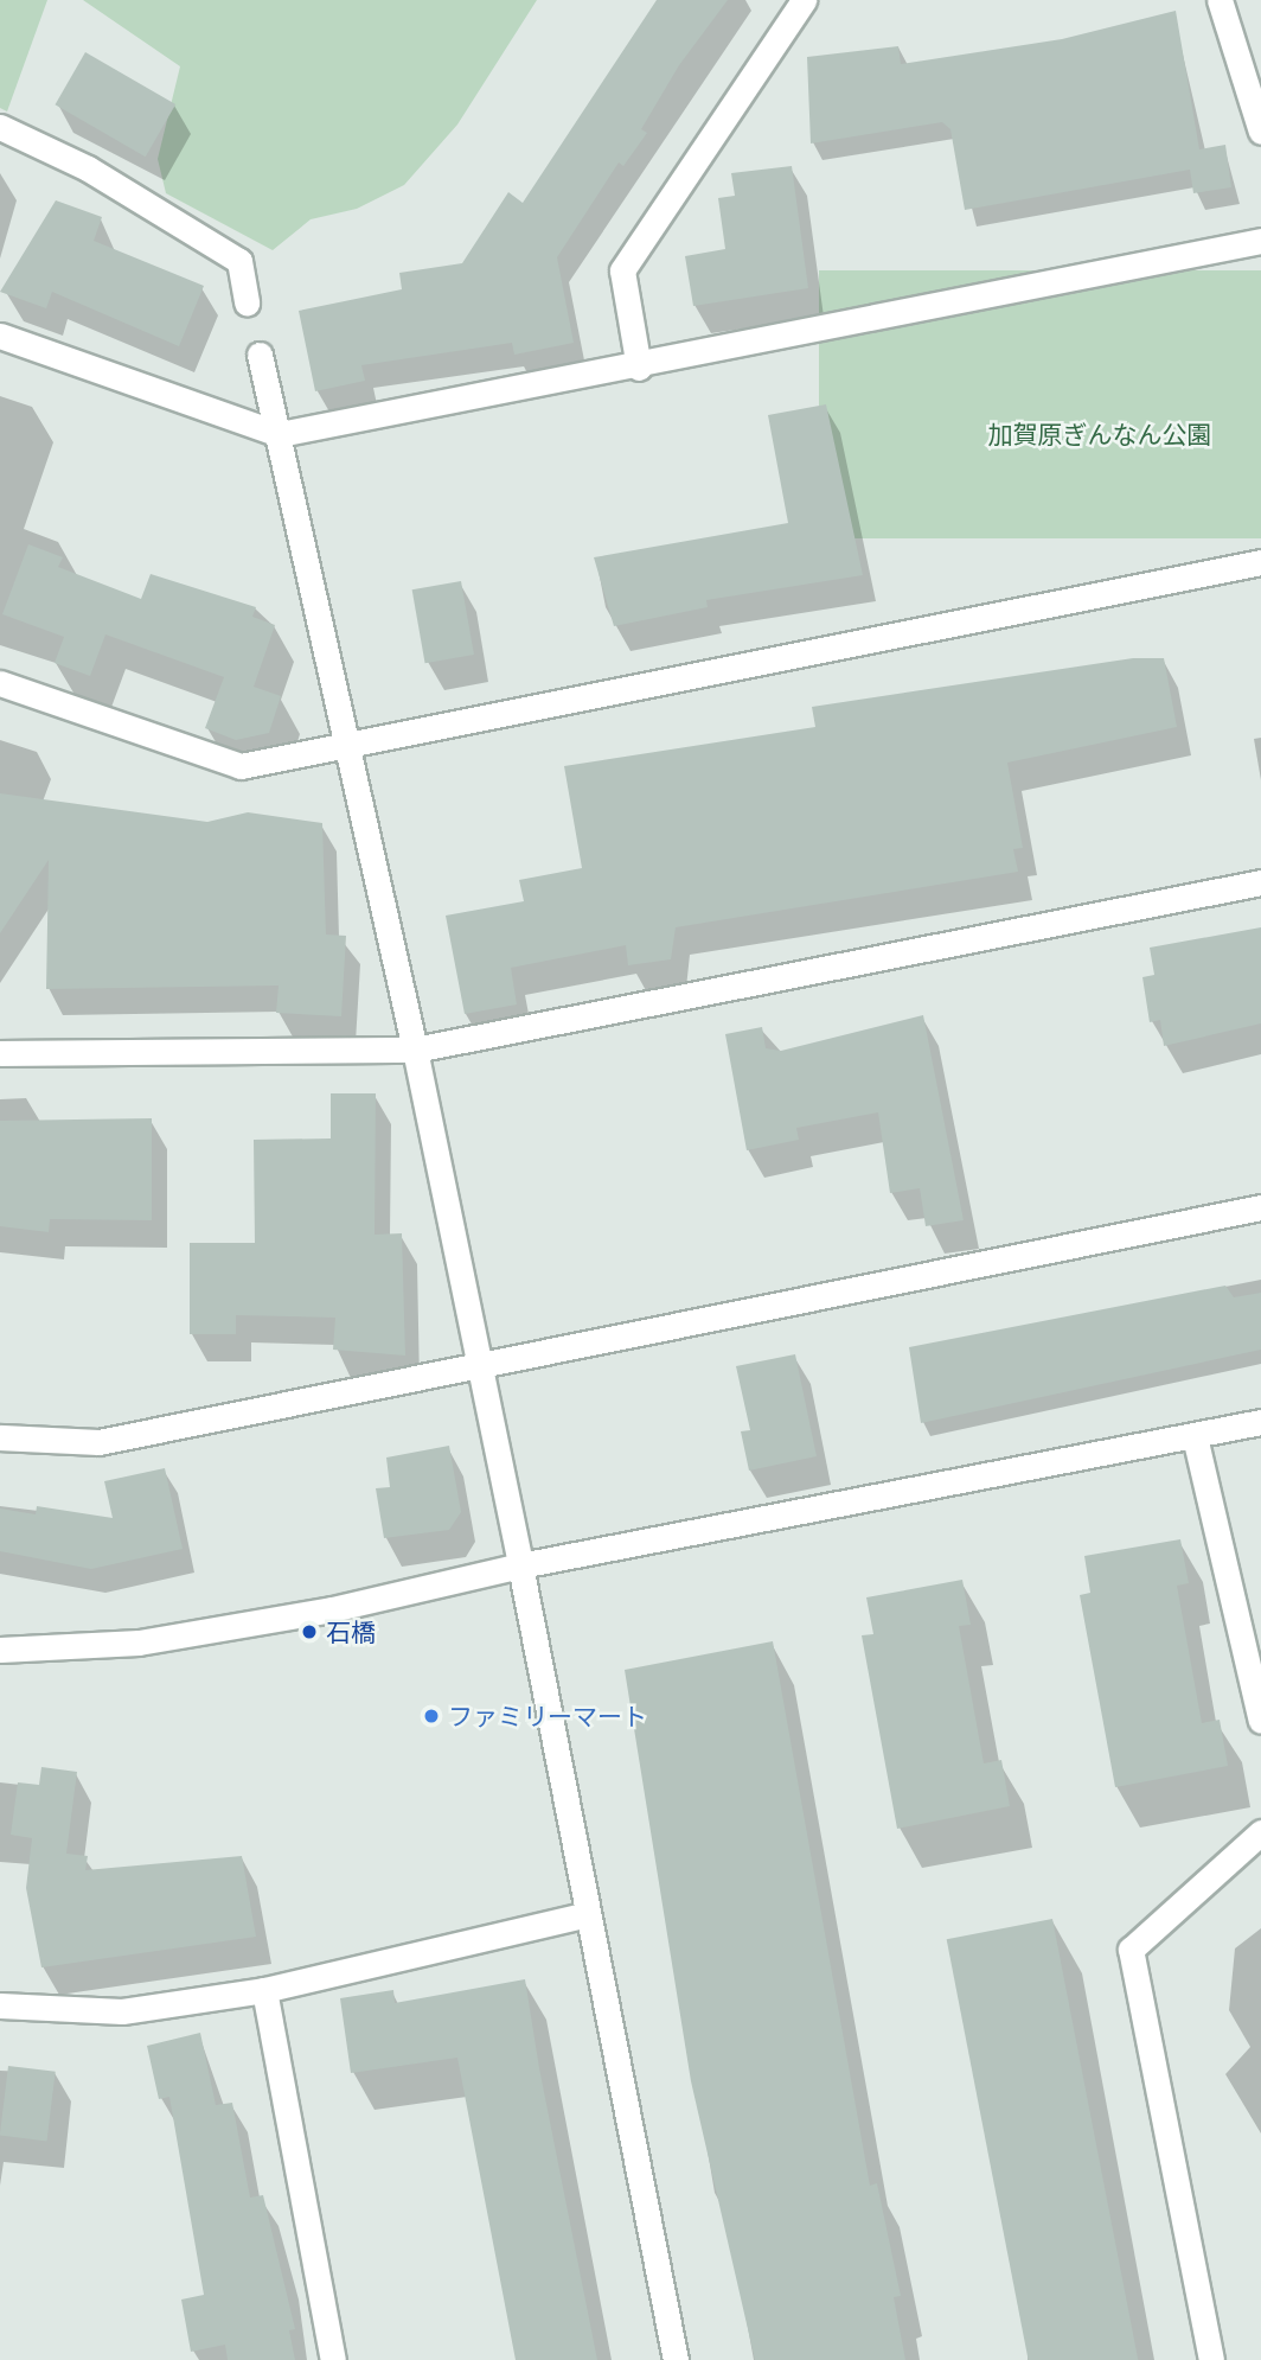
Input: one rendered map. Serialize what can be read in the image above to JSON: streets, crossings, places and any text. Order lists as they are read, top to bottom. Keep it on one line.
{"parks":["加賀原ぎんなん公園"],"places":["石橋","ファミリーマート"]}
